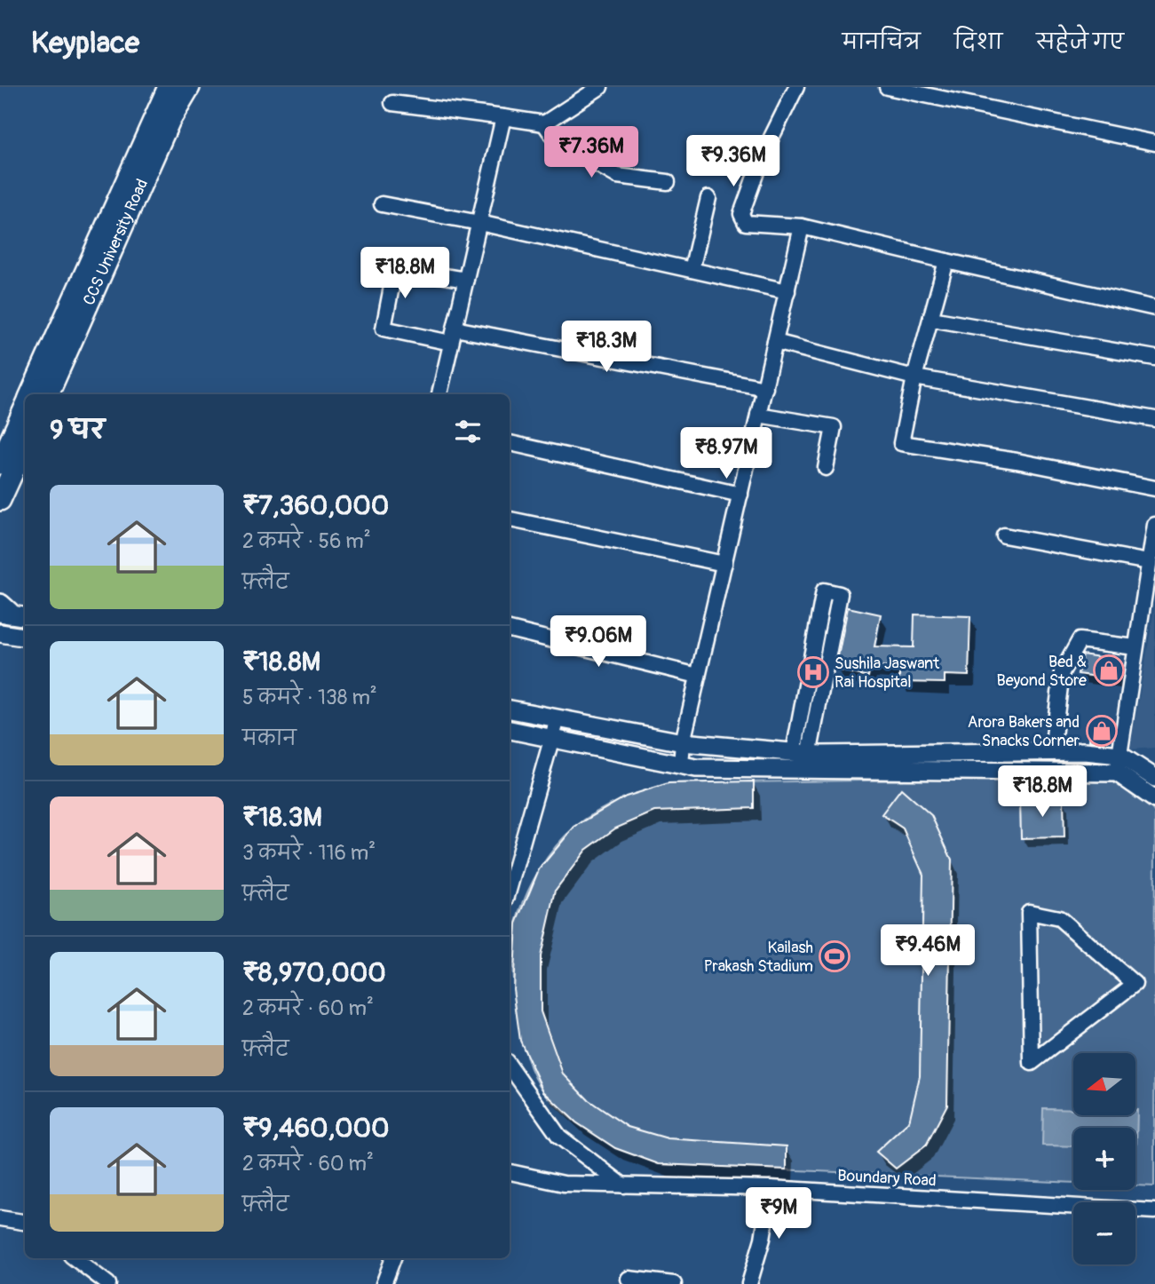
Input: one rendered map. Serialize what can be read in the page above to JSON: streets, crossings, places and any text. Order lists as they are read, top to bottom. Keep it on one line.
{"streets":{"highway":["CCS University Road"],"street":["Boundary Road"]},"places":{"shop":["Bed & Beyond Store","Arora Bakers and Snacks Corner"],"hospital":["Sushila Jaswant Rai Hospital"],"sports":["Kailash Prakash Stadium"]},"north":"left","page":{"header":"Keyplace","nav":["मानचित्र","दिशा","सहेजे गए"],"price":["₹7.36M","₹9.36M","₹18.8M","₹18.3M","₹8.97M","₹9.06M","₹18.8M","₹9.46M","₹9M"],"heading":"9 घर","list":[{"name":"₹7,360,000","note":"2 कमरे · 56 m² · फ़्लैट"},{"name":"₹18.8M","note":"5 कमरे · 138 m² · मकान"},{"name":"₹18.3M","note":"3 कमरे · 116 m² · फ़्लैट"},{"name":"₹8,970,000","note":"2 कमरे · 60 m² · फ़्लैट"},{"name":"₹9,460,000","note":"2 कमरे · 60 m² · फ़्लैट"}],"map_buttons":["+","−"]}}
